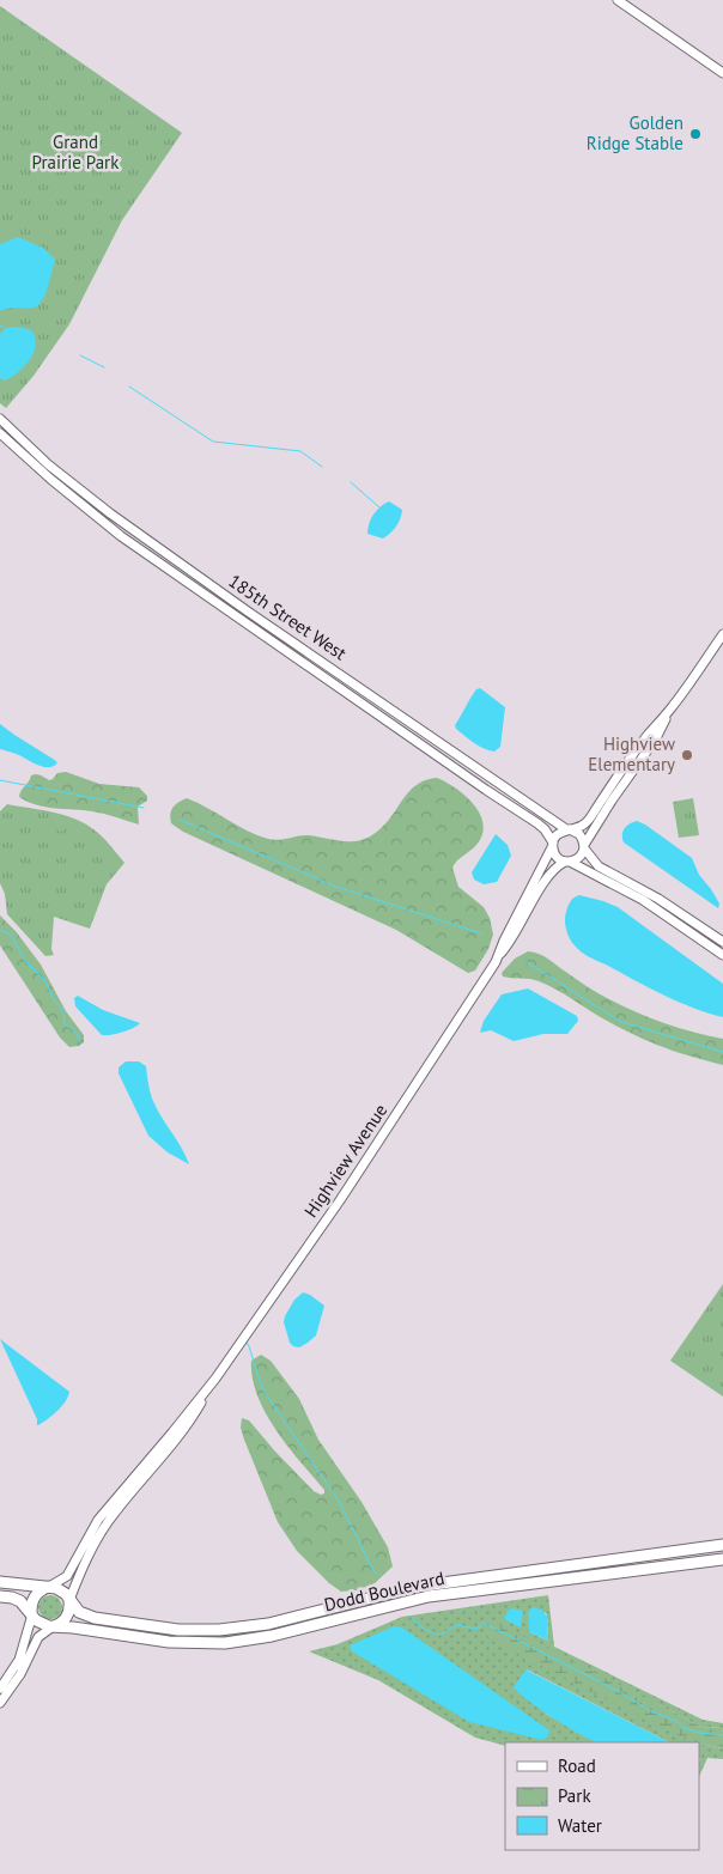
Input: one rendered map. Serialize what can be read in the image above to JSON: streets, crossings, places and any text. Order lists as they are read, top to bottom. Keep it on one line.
{"streets":{"main road":["Dodd Boulevard"],"street":["185th Street West","Highview Avenue"]},"crossings":[["185th Street West","Highview Avenue"],["Highview Avenue","Dodd Boulevard"]],"parks":["Grand Prairie Park"],"places":["Golden Ridge Stable","Highview Elementary"],"legend":["Road","Park","Water"]}
